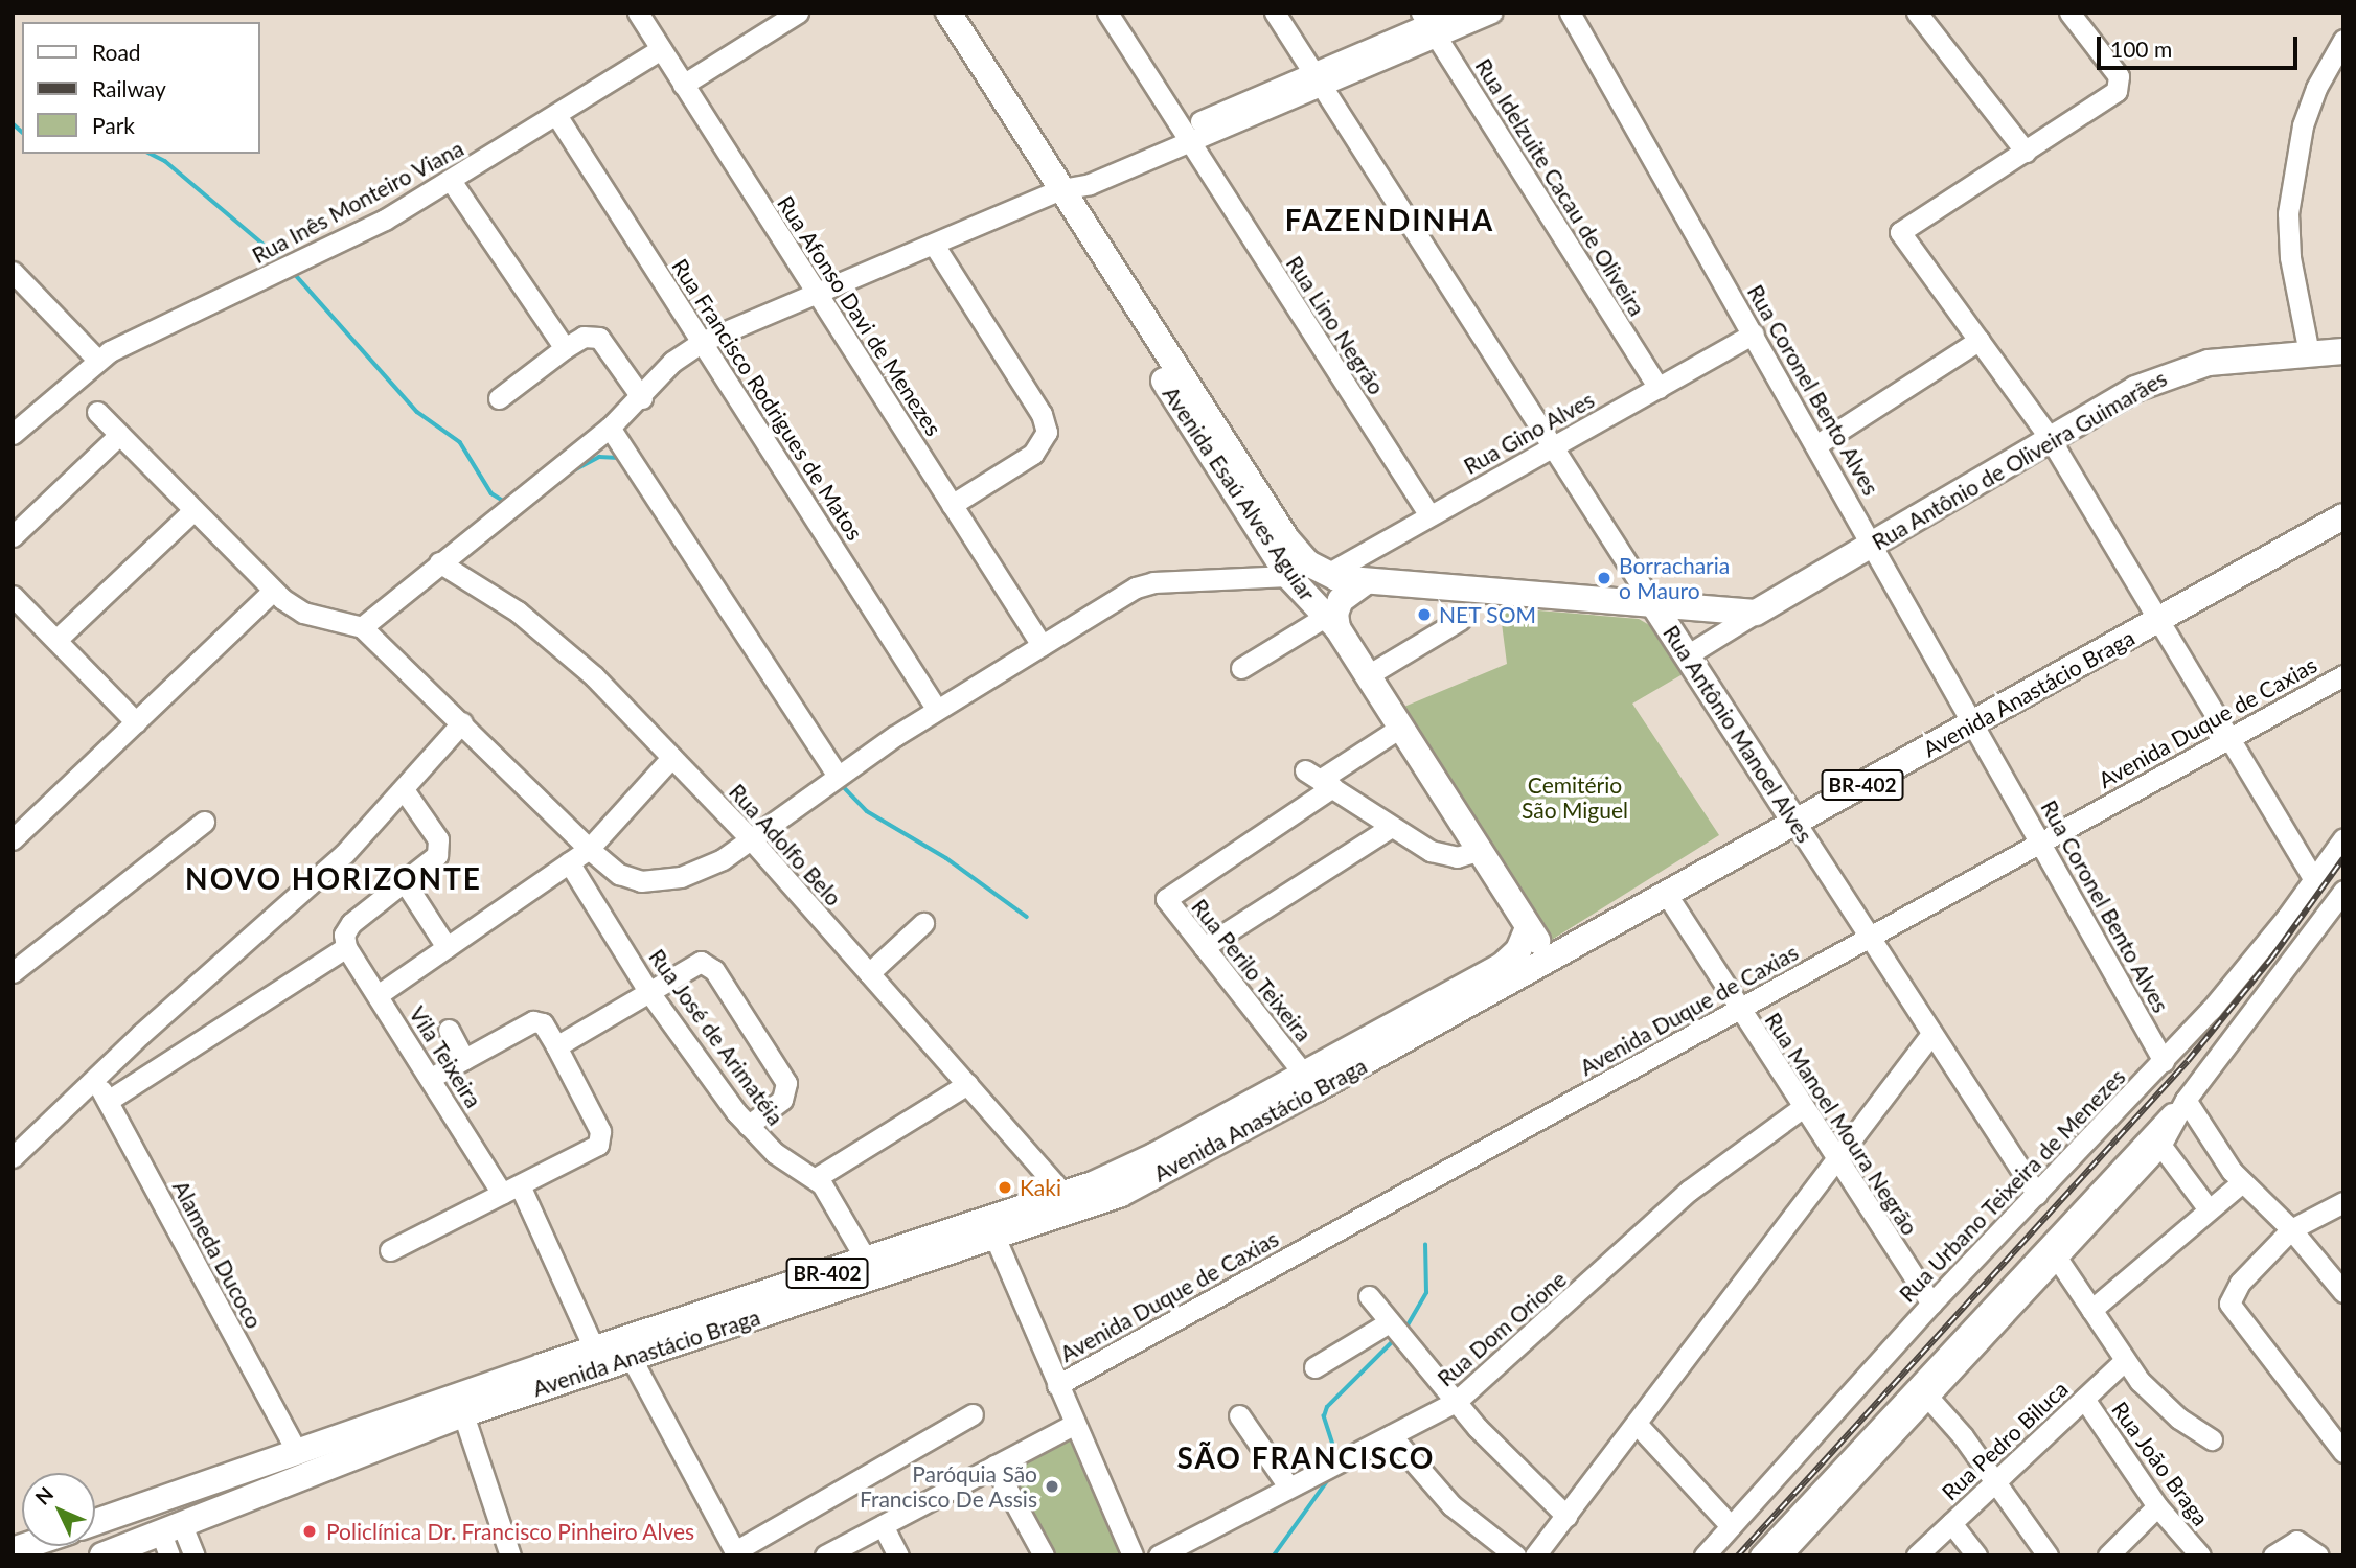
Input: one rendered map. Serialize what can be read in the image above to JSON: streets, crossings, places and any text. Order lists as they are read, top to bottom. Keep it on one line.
{"streets":{"main road":["Rua Antônio de Oliveira Guimarães","Avenida Esaú Alves Aguiar","Avenida Anastácio Braga","Rua Antônio Manoel Alves","BR-402"],"street":["Rua Idelzuite Cacau de Oliveira","Rua Inês Monteiro Viana","Rua Afonso Davi de Menezes","Rua Lino Negrão","Rua Coronel Bento Alves","Rua Francisco Rodrigues de Matos","Rua Gino Alves","Avenida Duque de Caxias","Rua Adolfo Belo","Rua Perilo Teixeira","Rua José de Arimatéia","Vila Teixeira","Rua Manoel Moura Negrão","Rua Urbano Teixeira de Menezes","Alameda Ducoco","Rua Dom Orione","Rua Pedro Biluca","Rua João Braga"]},"crossings":[["Rua Idelzuite Cacau de Oliveira","Rua Gino Alves"],["Rua Inês Monteiro Viana","Rua Afonso Davi de Menezes"],["Rua Inês Monteiro Viana","Rua Francisco Rodrigues de Matos"],["Rua Lino Negrão","Rua Gino Alves"],["Rua Coronel Bento Alves","Rua Gino Alves"],["Rua Coronel Bento Alves","Rua Antônio de Oliveira Guimarães"],["Rua Coronel Bento Alves","Avenida Anastácio Braga"],["Rua Coronel Bento Alves","Avenida Duque de Caxias"],["Rua Coronel Bento Alves","Rua Urbano Teixeira de Menezes"],["Rua Gino Alves","Avenida Esaú Alves Aguiar"],["Rua Gino Alves","Rua Antônio Manoel Alves"],["Rua Antônio de Oliveira Guimarães","Rua Antônio Manoel Alves"],["Avenida Esaú Alves Aguiar","Avenida Anastácio Braga"],["Avenida Anastácio Braga","Rua Antônio Manoel Alves"],["Avenida Anastácio Braga","Rua Adolfo Belo"],["Avenida Anastácio Braga","Rua Perilo Teixeira"],["Avenida Anastácio Braga","Rua José de Arimatéia"],["Avenida Anastácio Braga","Vila Teixeira"],["Avenida Anastácio Braga","Rua Manoel Moura Negrão"],["Avenida Anastácio Braga","Alameda Ducoco"],["Avenida Duque de Caxias","Rua Antônio Manoel Alves"],["Avenida Duque de Caxias","Rua Manoel Moura Negrão"],["Rua Antônio Manoel Alves","Rua Urbano Teixeira de Menezes"],["Rua Manoel Moura Negrão","Rua Urbano Teixeira de Menezes"],["Rua Manoel Moura Negrão","Rua Dom Orione"],["Rua Pedro Biluca","Rua João Braga"]],"districts":["FAZENDINHA","NOVO HORIZONTE","SÃO FRANCISCO"],"parks":["Cemitério São Miguel"],"places":["Borracharia o Mauro","NET SOM","Kaki","Paróquia São Francisco De Assis","Policlínica Dr. Francisco Pinheiro Alves"],"legend":["Road","Railway","Park"],"scale_bar":"100 m","north":"top left"}
